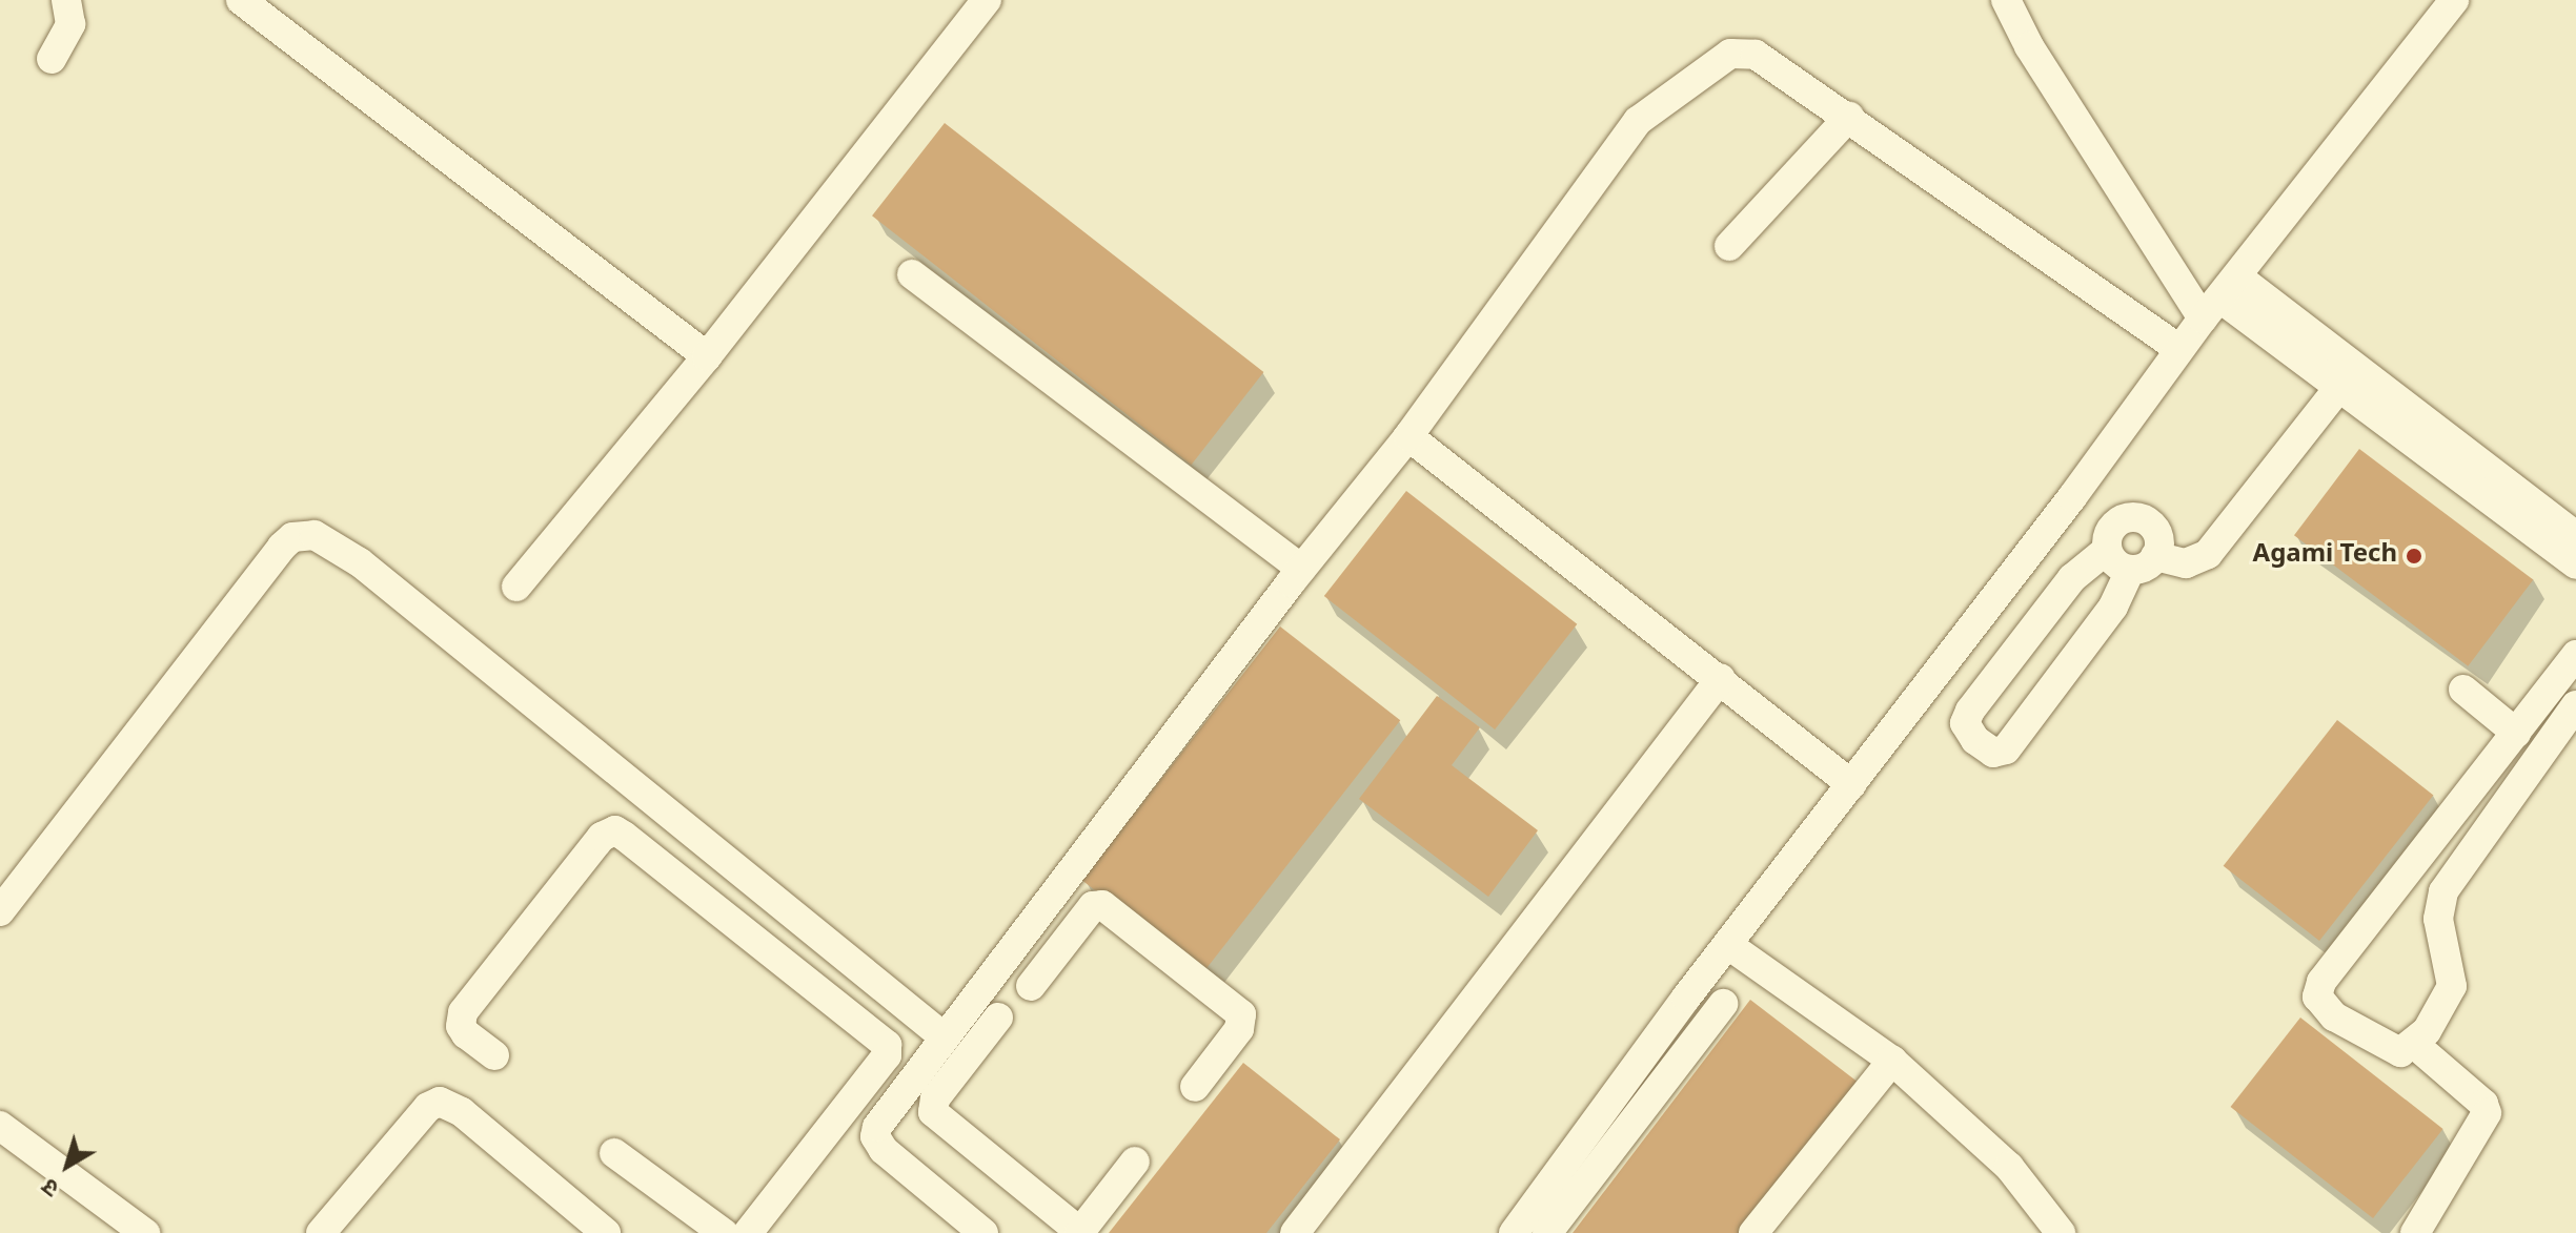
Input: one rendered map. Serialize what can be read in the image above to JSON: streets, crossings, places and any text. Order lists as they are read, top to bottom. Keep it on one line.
{"places":["Agami Tech"],"north":"bottom left"}
